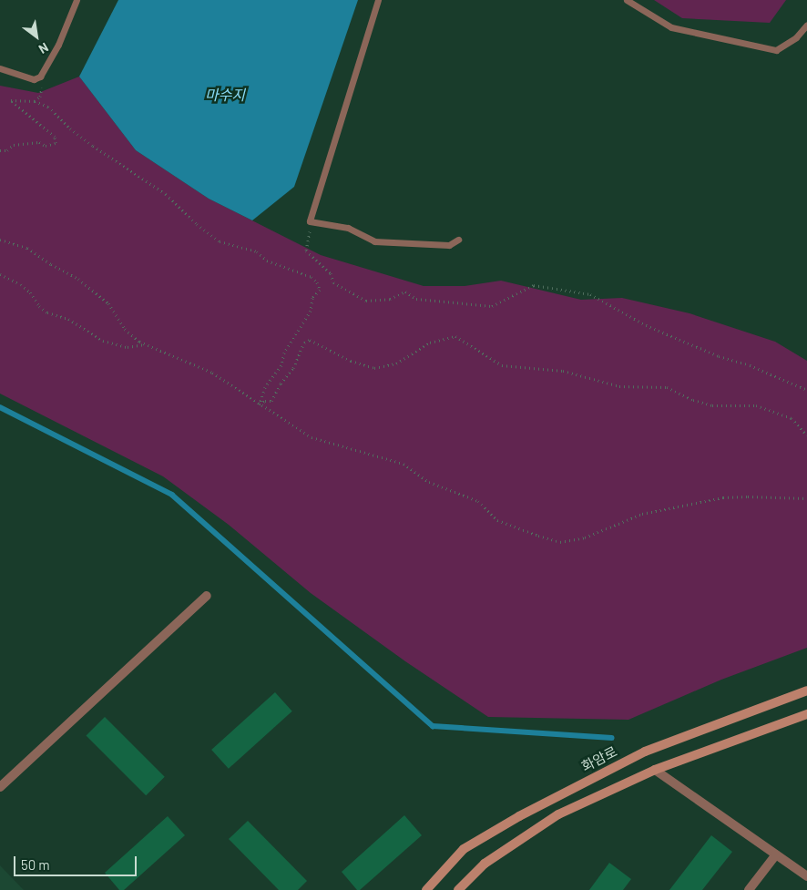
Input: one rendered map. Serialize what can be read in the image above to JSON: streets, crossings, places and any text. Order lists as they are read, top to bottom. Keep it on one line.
{"streets":{"main road":["화암로"]},"water":["마수지"],"scale_bar":"50 m","north":"bottom right"}
